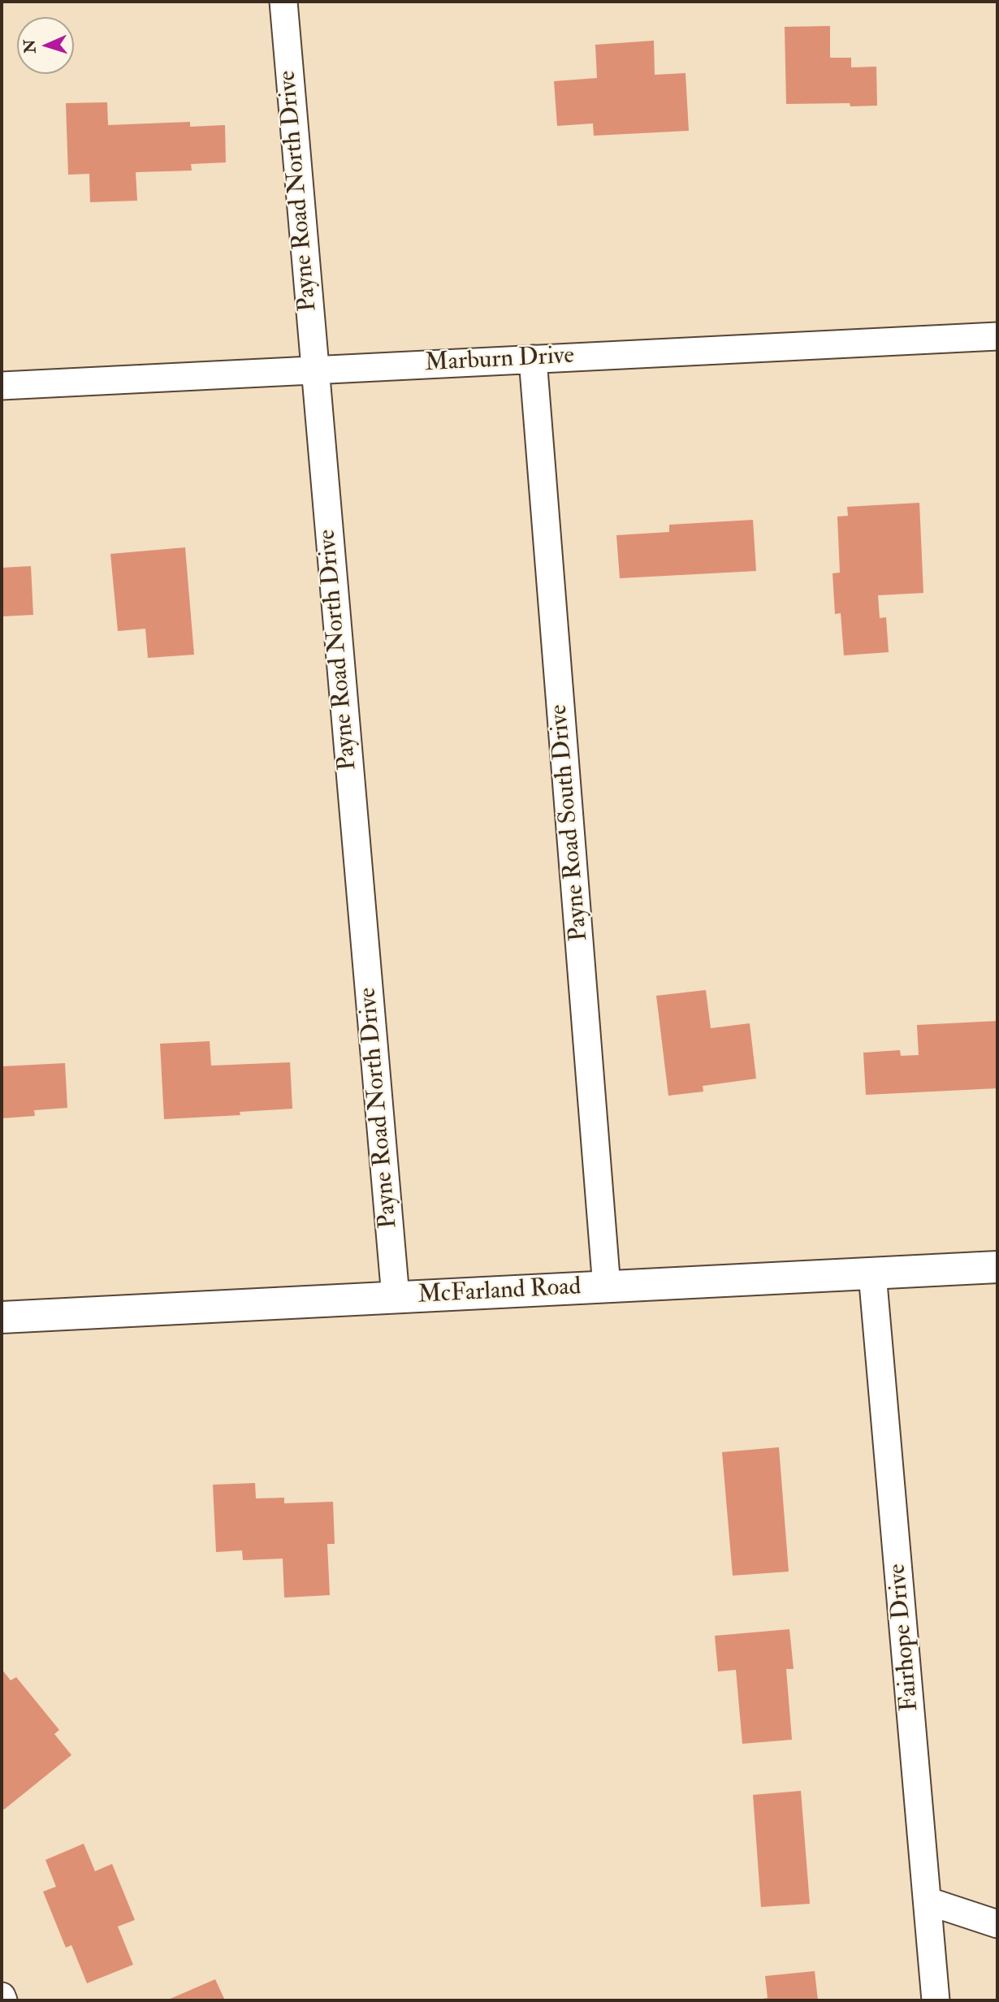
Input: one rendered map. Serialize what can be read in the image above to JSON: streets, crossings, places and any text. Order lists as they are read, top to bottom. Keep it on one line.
{"streets":{"street":["Payne Road North Drive","Marburn Drive","Payne Road South Drive","McFarland Road","Fairhope Drive"]},"crossings":[["Payne Road North Drive","Marburn Drive"],["Payne Road North Drive","McFarland Road"],["Marburn Drive","Payne Road South Drive"],["Payne Road South Drive","McFarland Road"],["McFarland Road","Fairhope Drive"]],"north":"left"}
